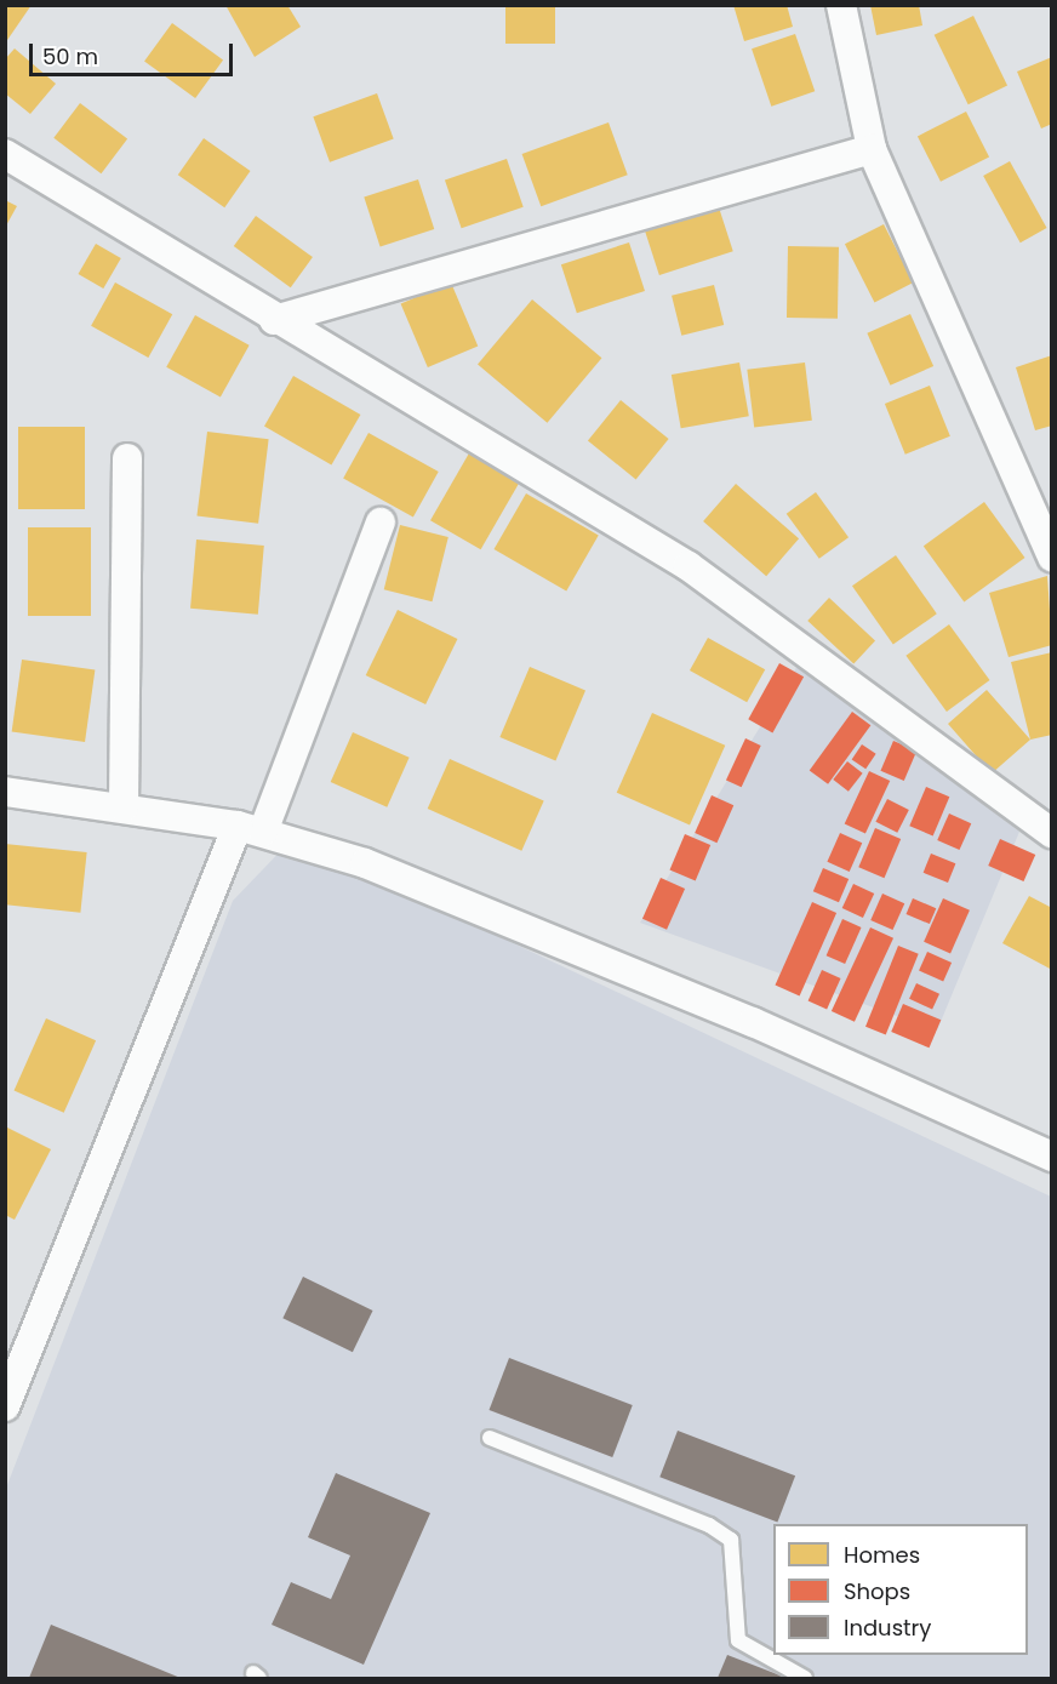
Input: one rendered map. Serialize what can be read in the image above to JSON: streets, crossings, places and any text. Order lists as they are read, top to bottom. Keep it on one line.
{"legend":["Homes","Shops","Industry"],"scale_bar":"50 m"}
